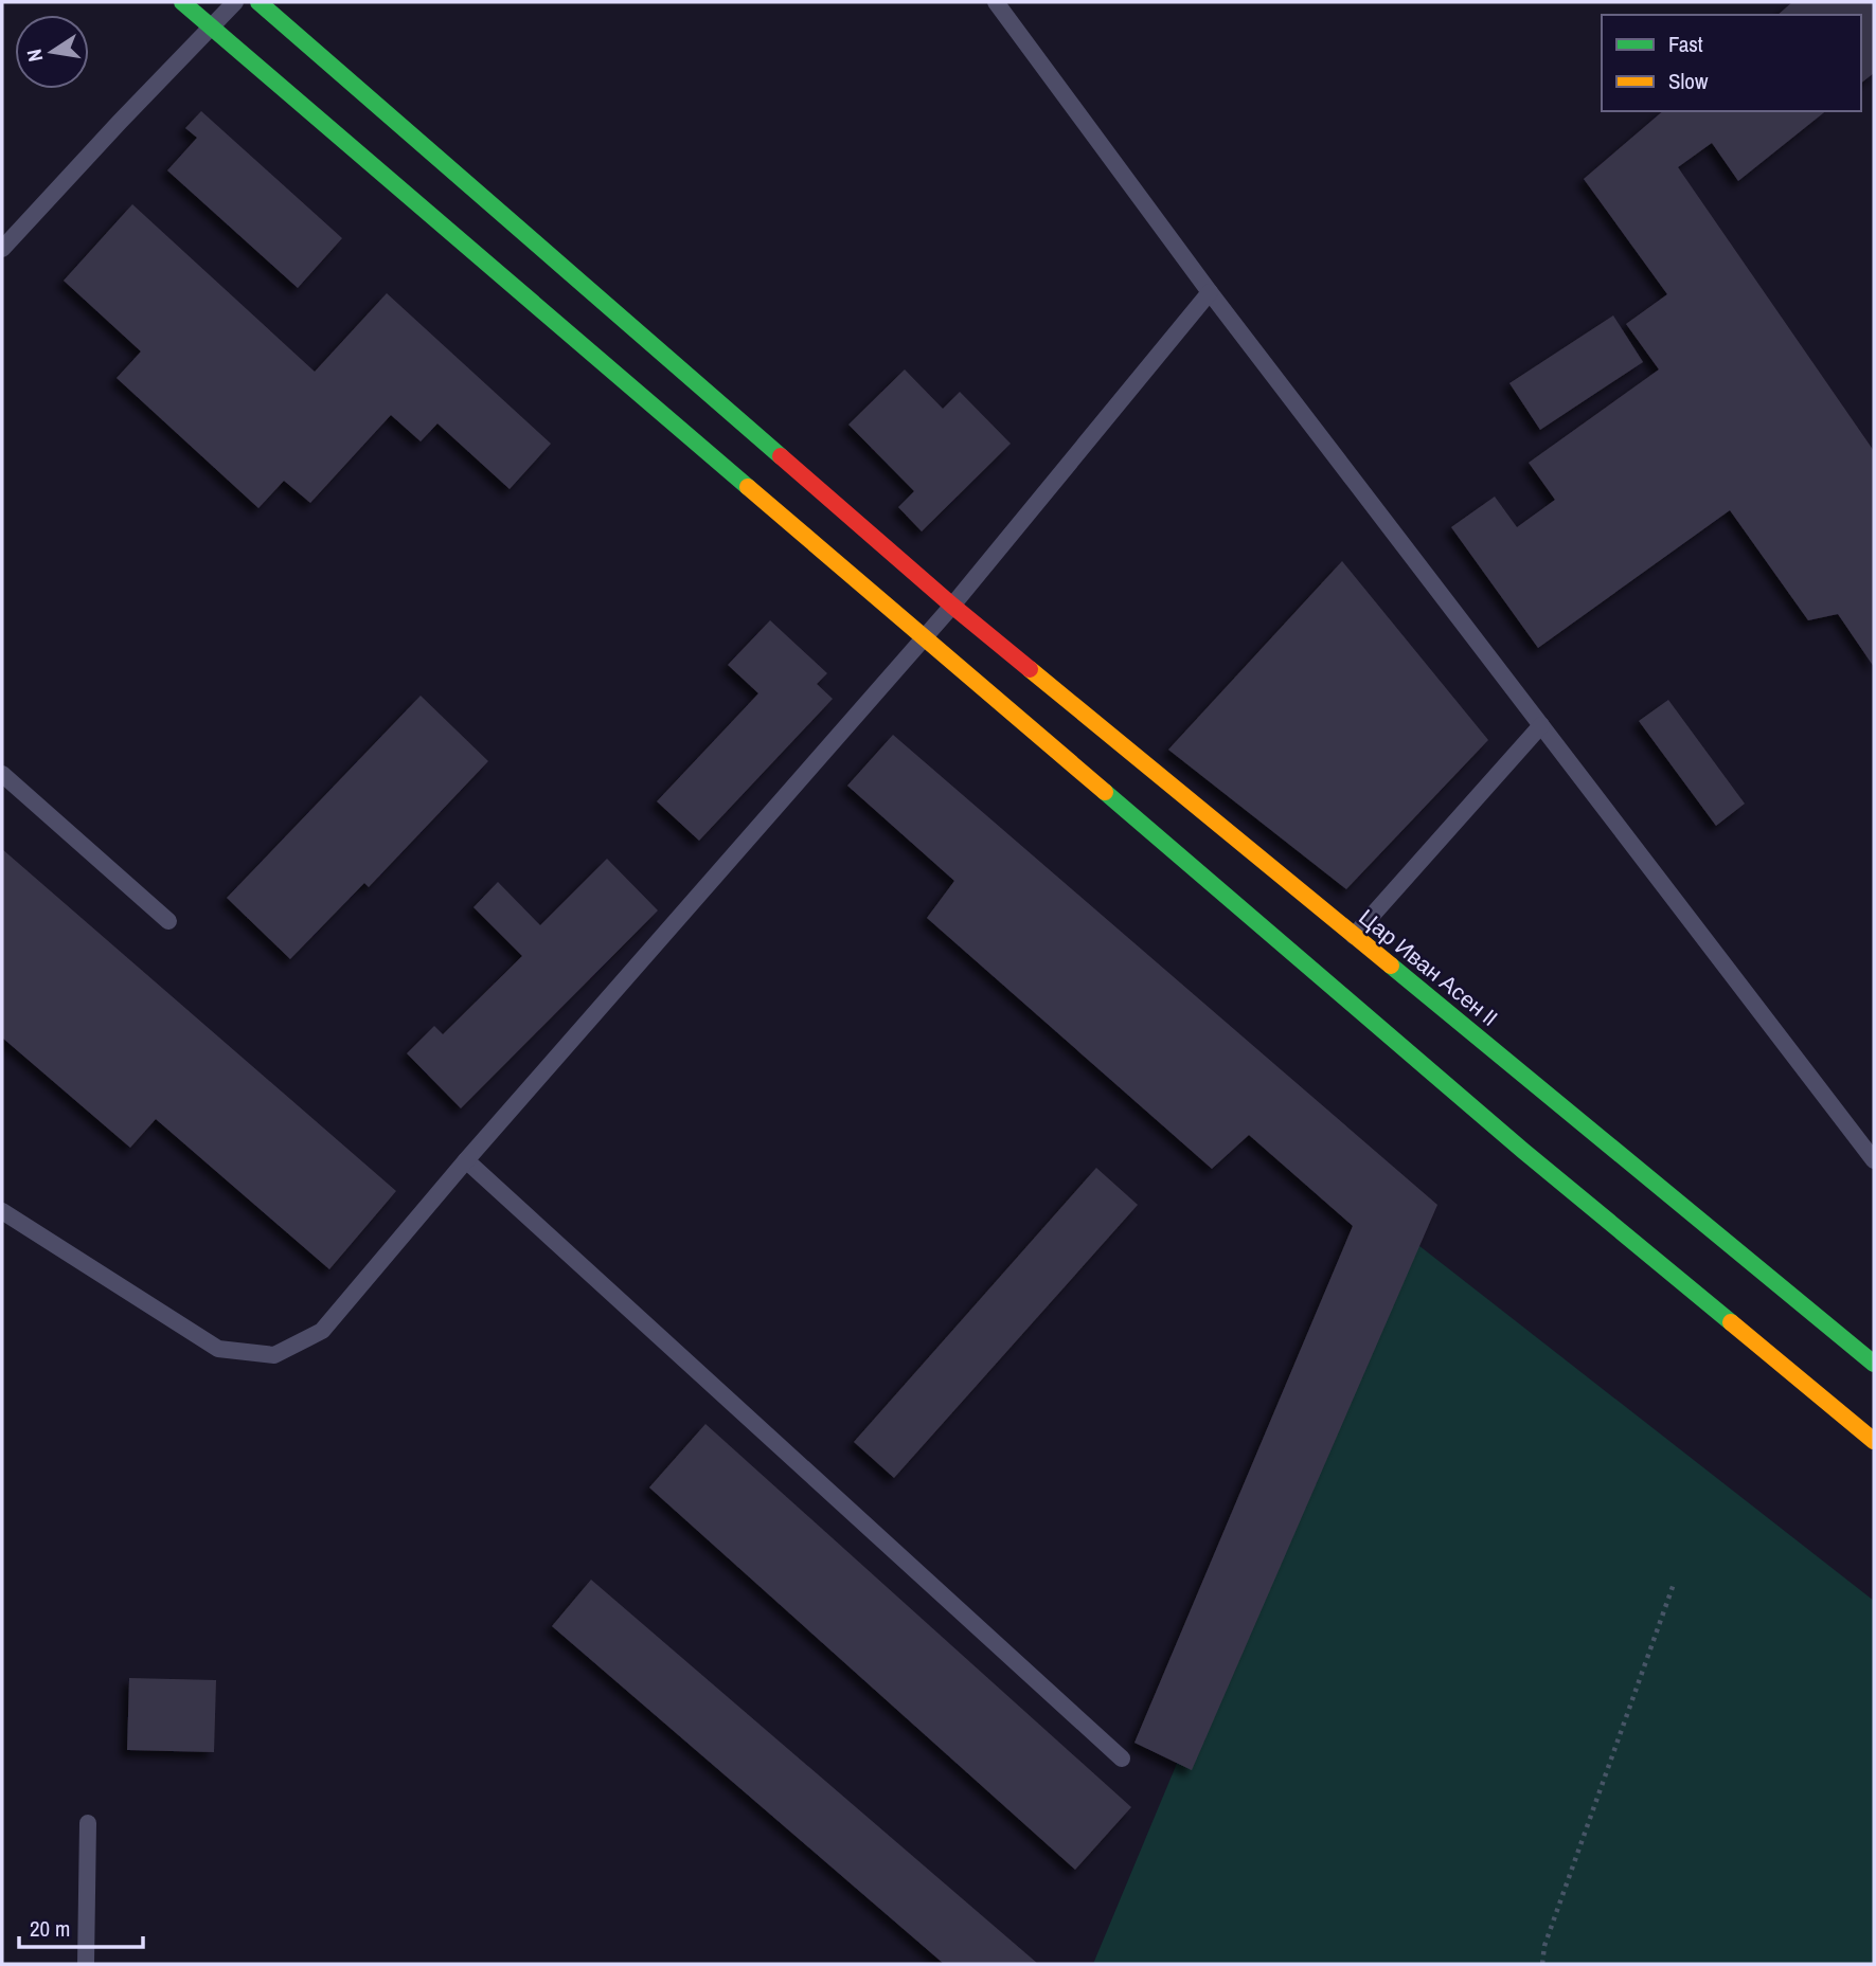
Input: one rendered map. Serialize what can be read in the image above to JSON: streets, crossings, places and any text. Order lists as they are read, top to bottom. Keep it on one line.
{"streets":{"street":["Цар Иван Асен II"]},"legend":["Fast","Slow"],"scale_bar":"20 m","north":"left"}
